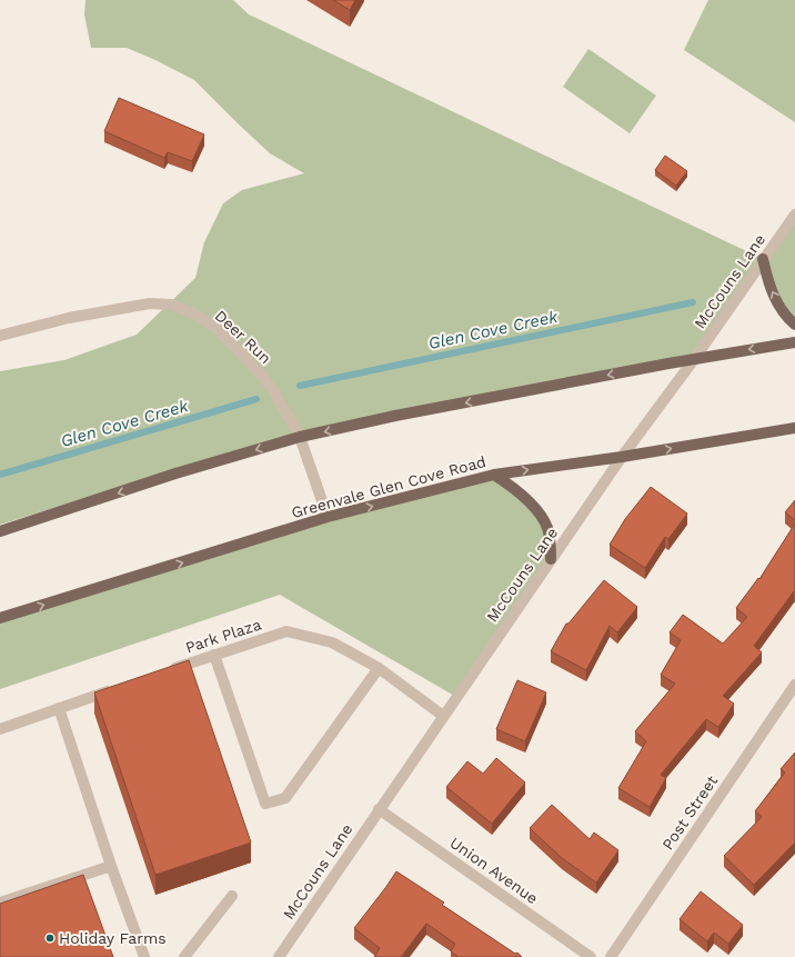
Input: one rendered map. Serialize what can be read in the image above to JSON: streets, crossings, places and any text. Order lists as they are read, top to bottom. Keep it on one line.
{"streets":{"main road":["Greenvale Glen Cove Road"],"street":["McCouns Lane","Deer Run","Park Plaza","Post Street","Union Avenue"]},"crossings":[["McCouns Lane","Greenvale Glen Cove Road"],["McCouns Lane","Park Plaza"],["McCouns Lane","Union Avenue"],["Deer Run","Greenvale Glen Cove Road"]],"water":["Glen Cove Creek"],"places":["Holiday Farms"]}
